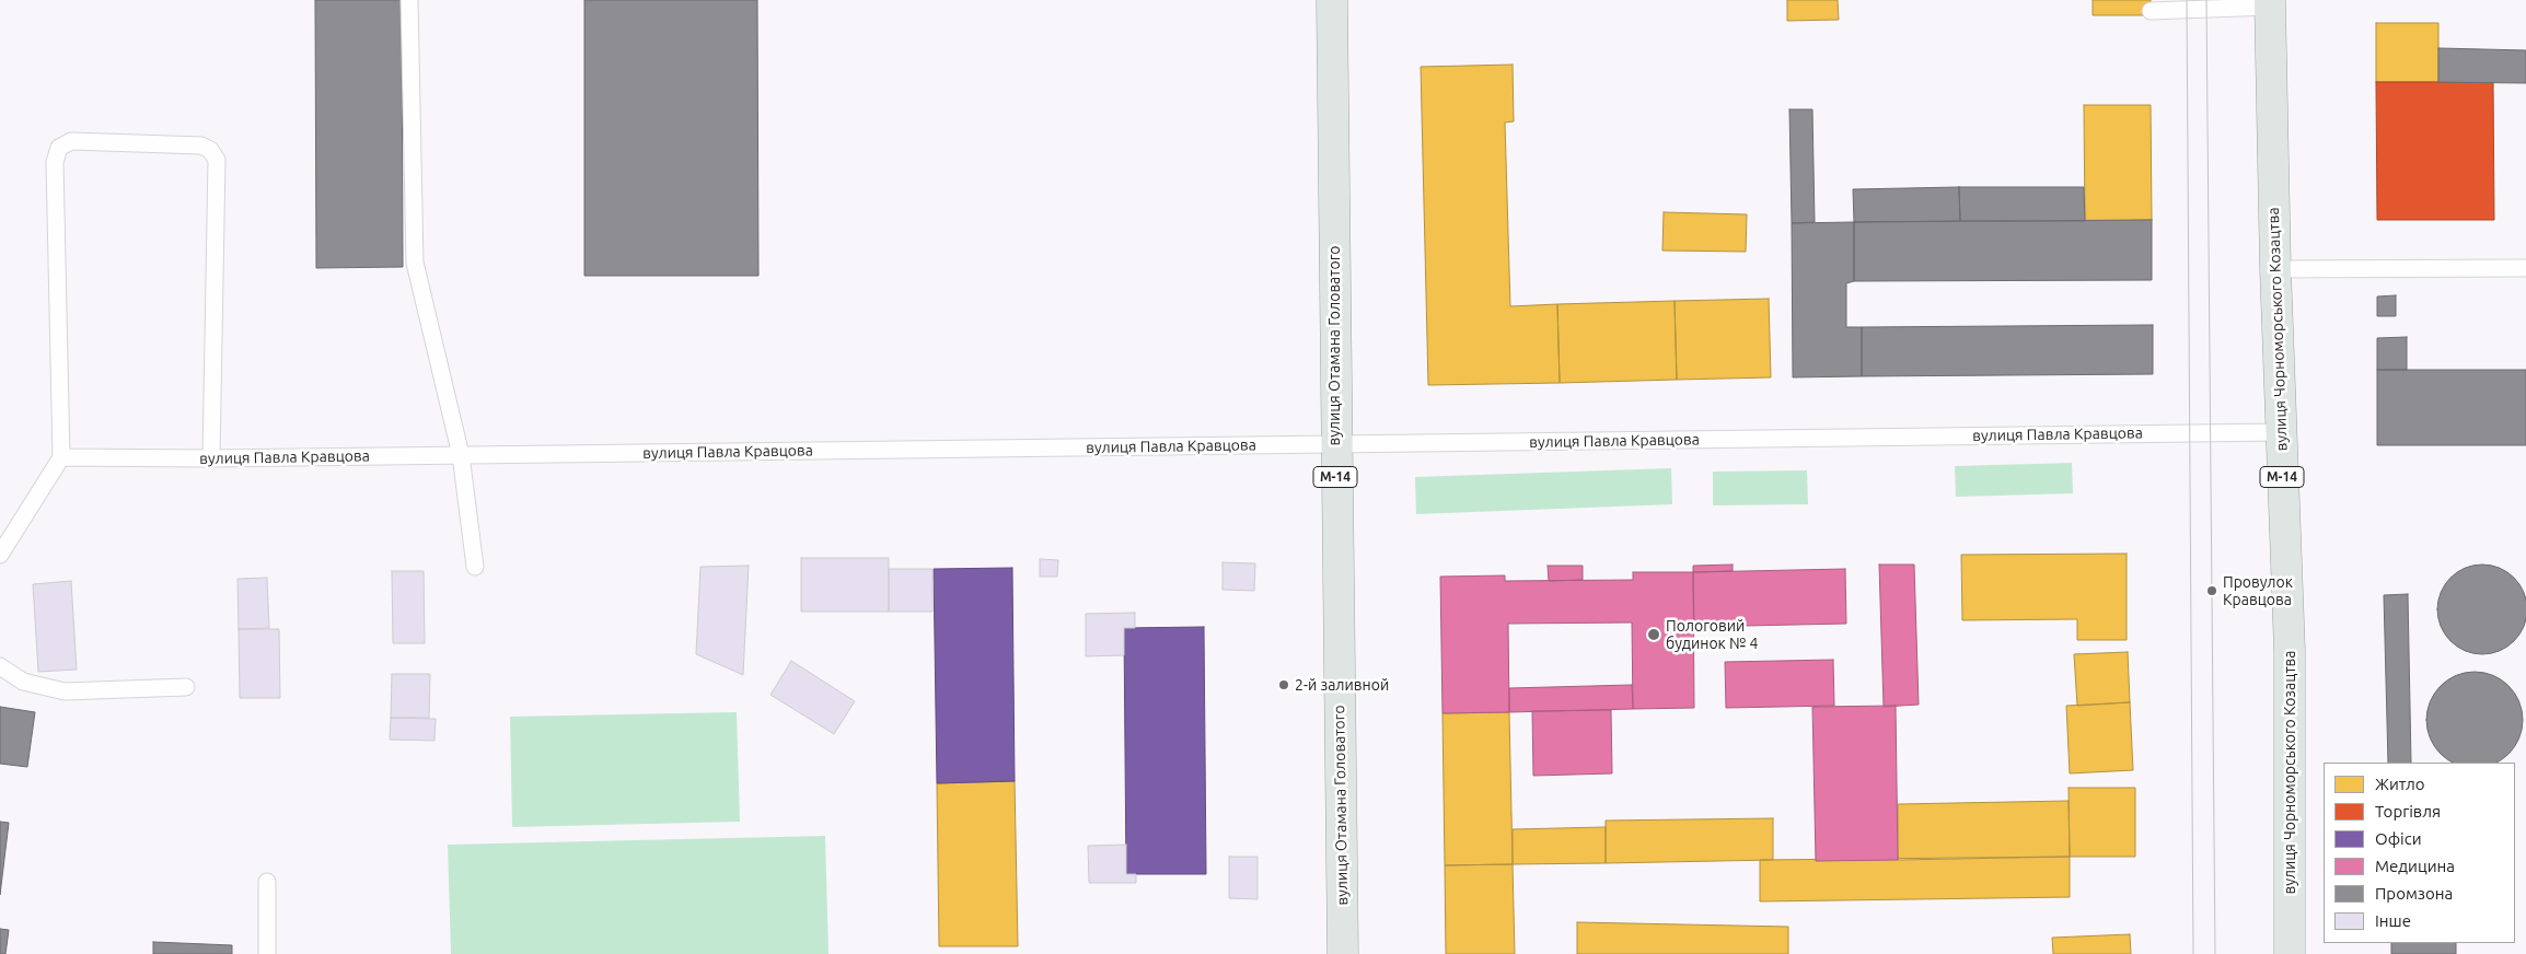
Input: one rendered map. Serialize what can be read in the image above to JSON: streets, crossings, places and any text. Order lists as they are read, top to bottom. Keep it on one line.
{"streets":{"main road":["вулиця Чорноморського Козацтва","вулиця Отамана Головатого","М-14"],"lane":["вулиця Павла Кравцова"]},"crossings":[["вулиця Чорноморського Козацтва","вулиця Павла Кравцова"],["вулиця Отамана Головатого","вулиця Павла Кравцова"]],"places":["Провулок Кравцова","Пологовий будинок № 4","2-й заливной"],"legend":["Житло","Торгівля","Офіси","Медицина","Промзона","Інше"]}
